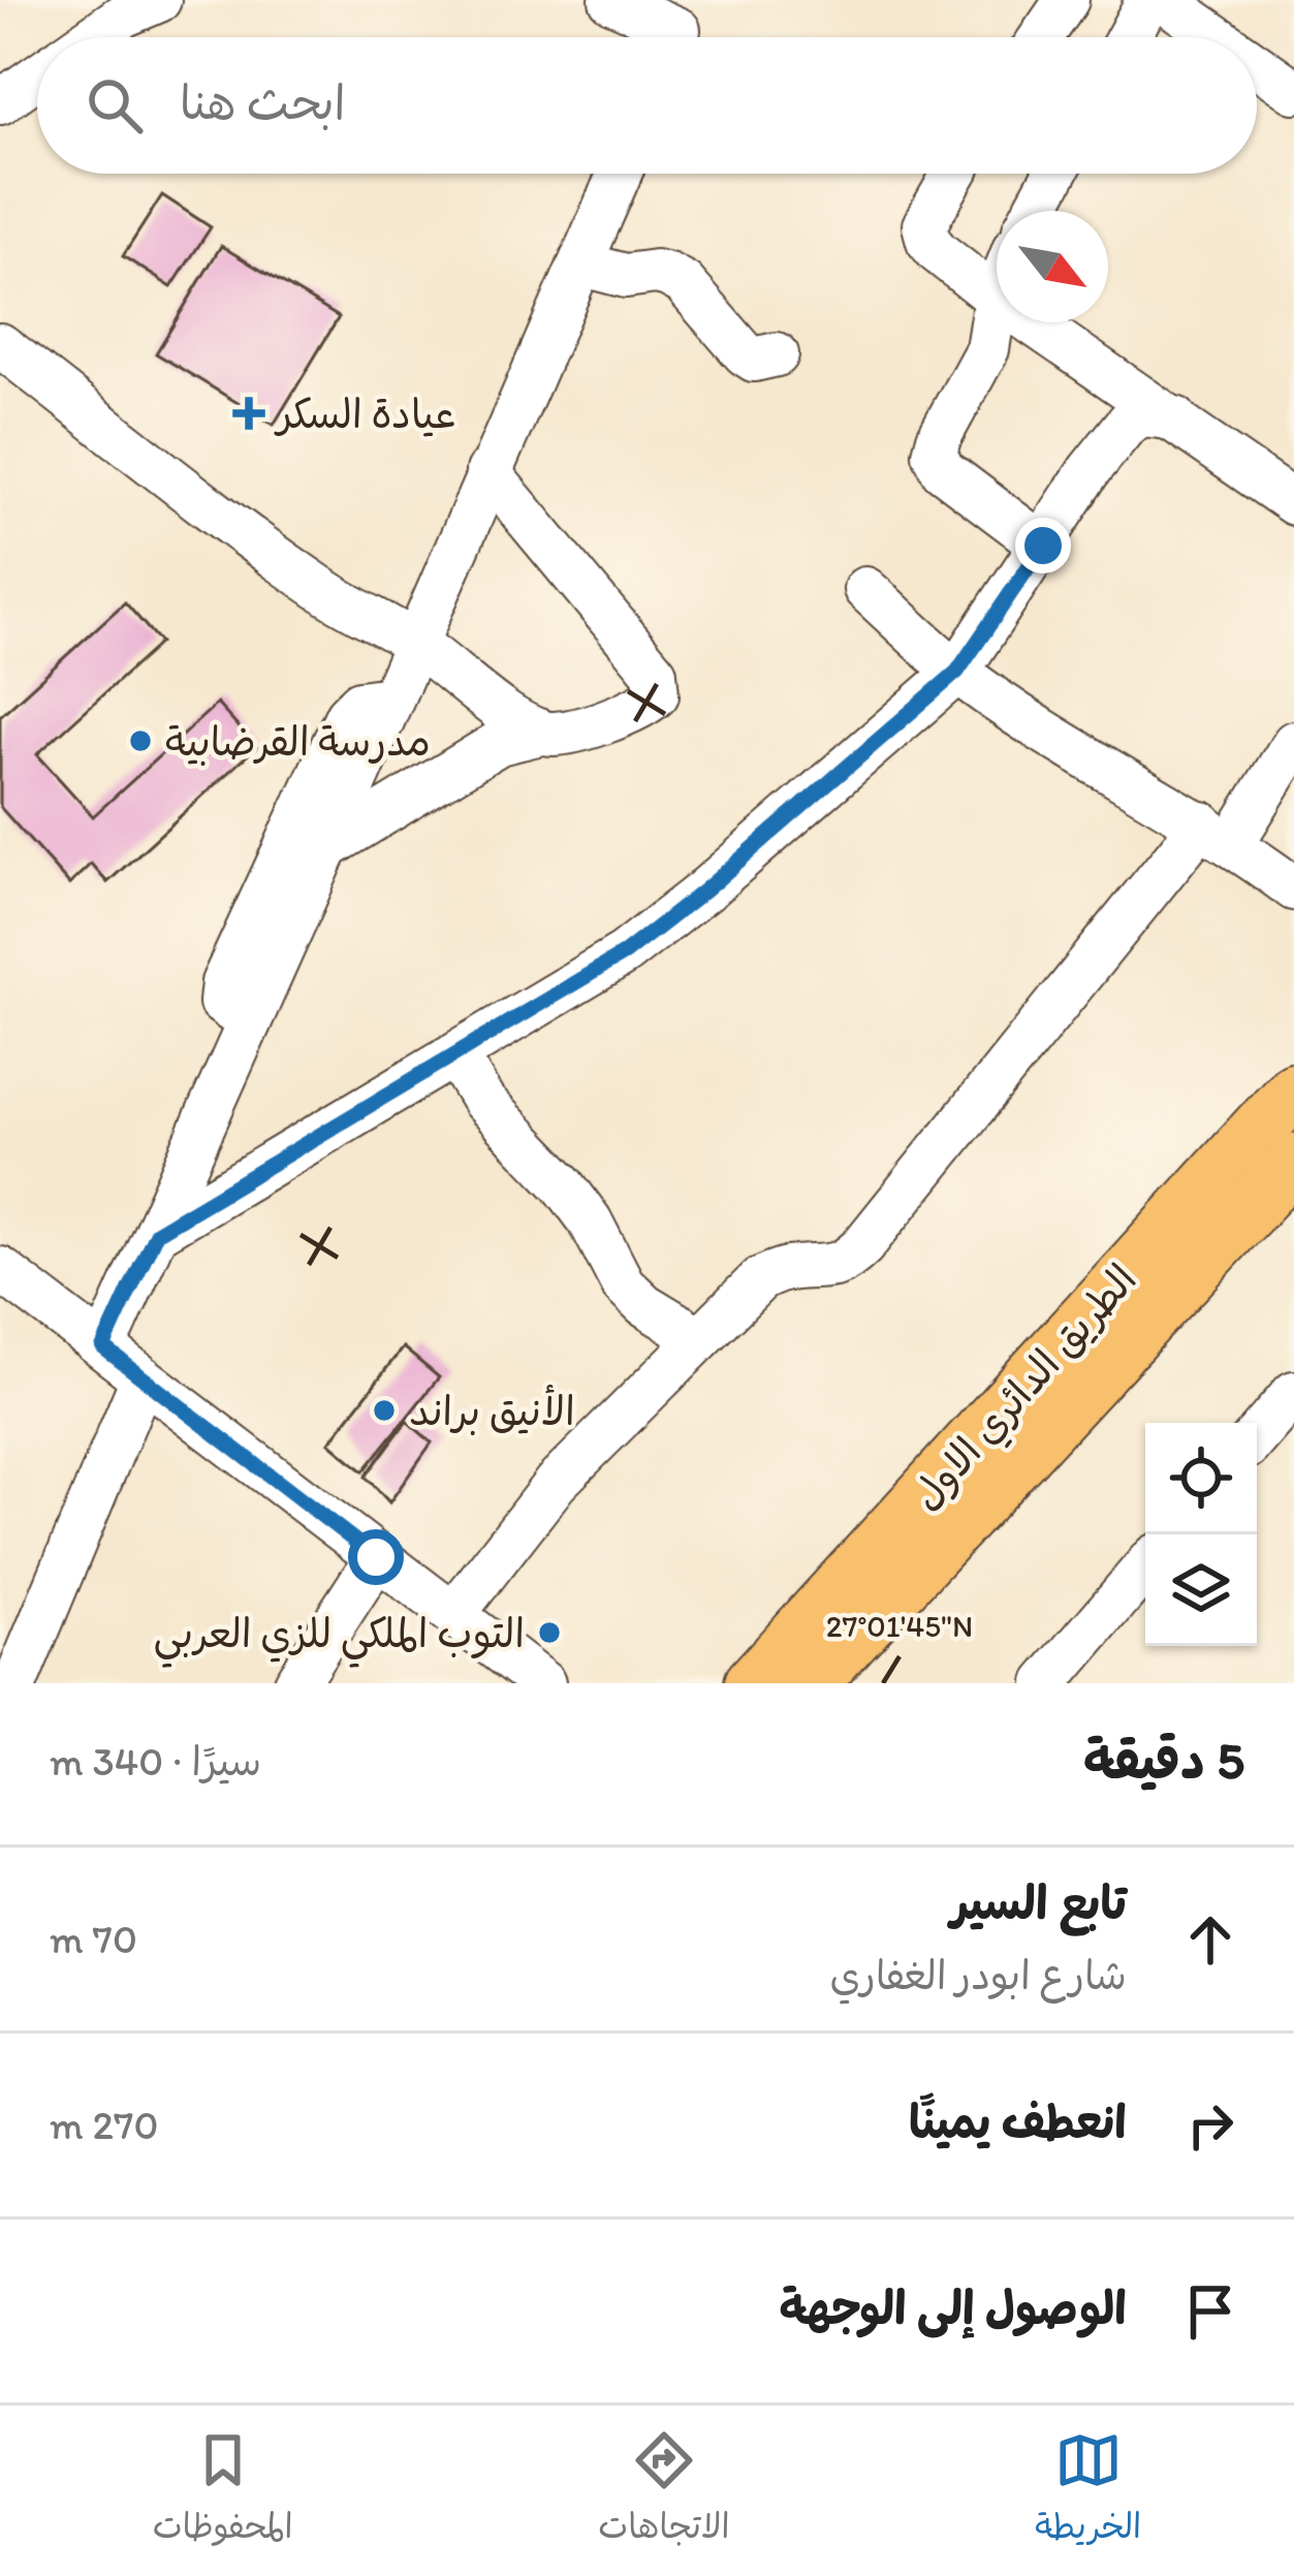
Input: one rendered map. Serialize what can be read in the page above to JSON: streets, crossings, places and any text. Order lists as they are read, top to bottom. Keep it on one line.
{"streets":{"main road":["الطريق الدائري الاول"]},"places":{"health":["عيادة السكر"],"other":["مدرسة القرضابية","الأنيق براند","التوب الملكي للزي العربي"]},"north":"bottom right","page":{"search":"ابحث هنا","heading":["5 دقيقة","سيرًا · 340 m"],"list":[["تابع السير","شارع ابودر الغفاري","70 m"],["انعطف يمينًا","270 m"],"الوصول إلى الوجهة"],"nav":["الخريطة","الاتجاهات","المحفوظات"]},"coordinates":["27°01'45\"N"]}
